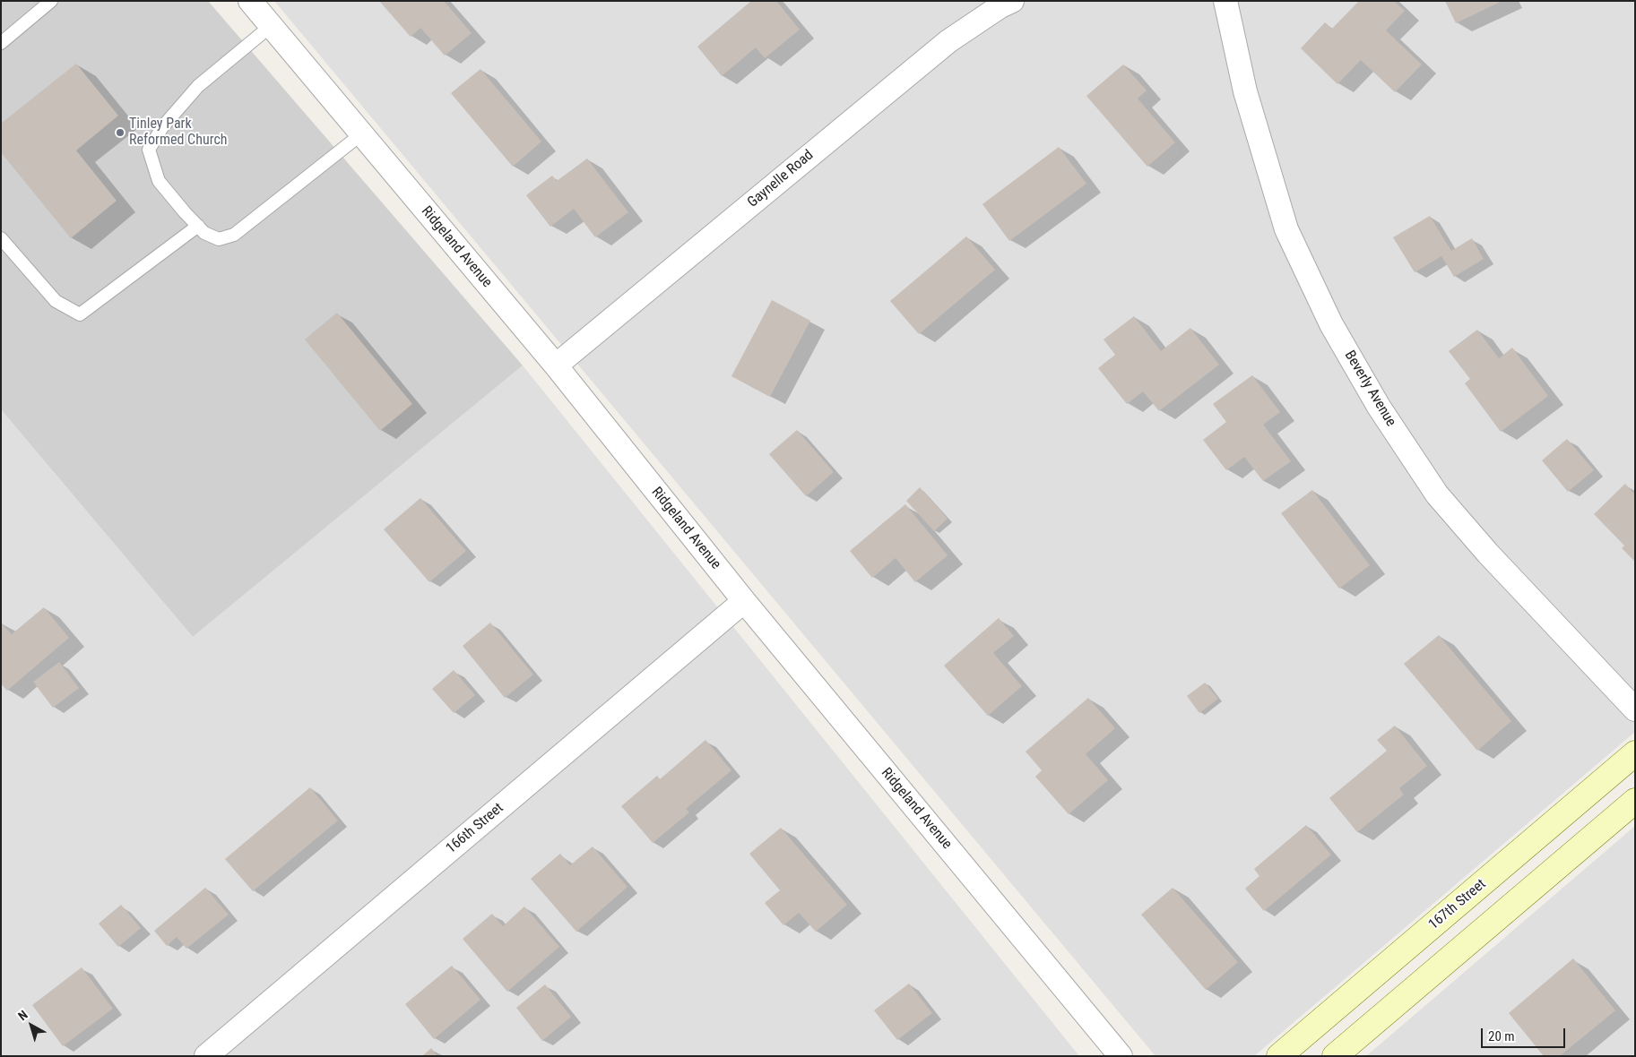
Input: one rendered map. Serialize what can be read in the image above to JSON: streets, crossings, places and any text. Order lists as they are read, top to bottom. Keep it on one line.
{"streets":{"main road":["167th Street"],"street":["Gaynelle Road","Ridgeland Avenue","Beverly Avenue","166th Street"]},"crossings":[["Gaynelle Road","Ridgeland Avenue"],["Ridgeland Avenue","166th Street"]],"places":["Tinley Park Reformed Church"],"scale_bar":"20 m","north":"top left"}
